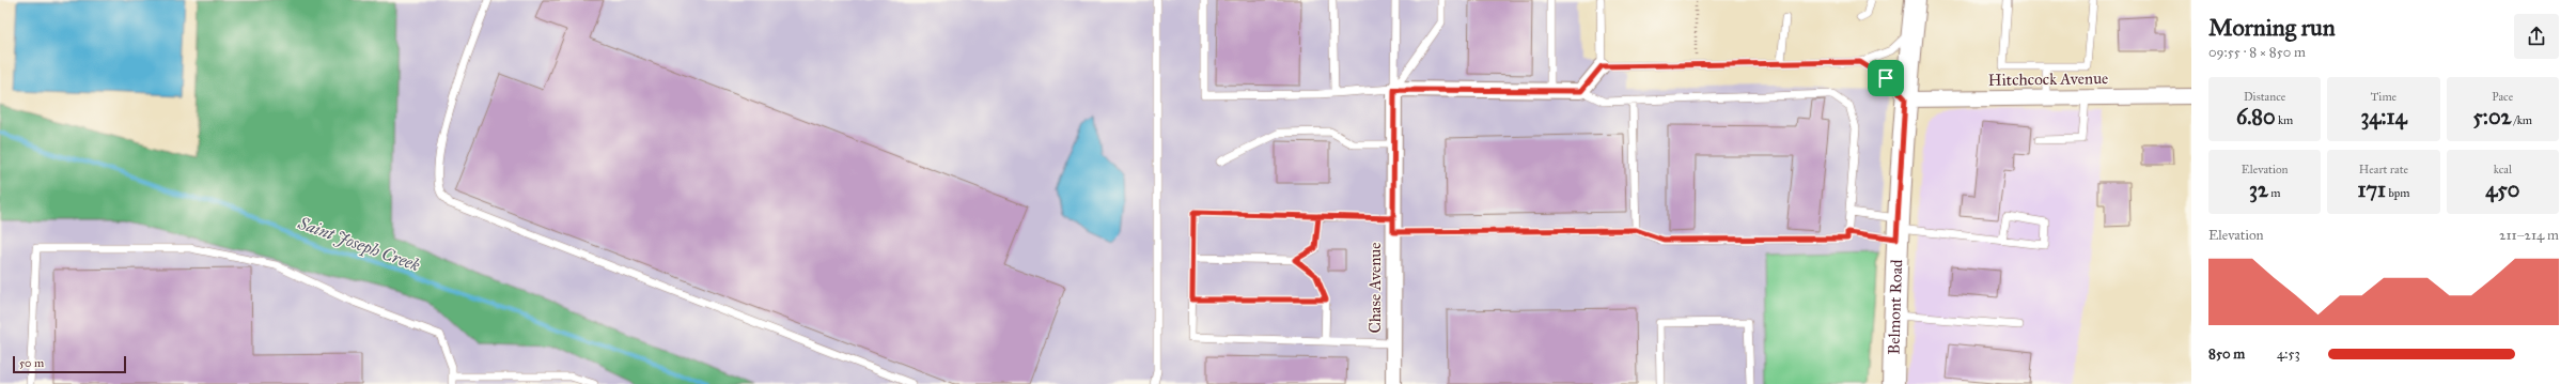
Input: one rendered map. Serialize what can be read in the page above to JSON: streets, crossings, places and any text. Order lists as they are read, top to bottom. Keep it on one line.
{"streets":{"main road":["Belmont Road"],"street":["Hitchcock Avenue","Chase Avenue"]},"crossings":[["Hitchcock Avenue","Belmont Road"]],"water":["Saint Joseph Creek"],"scale_bar":"50 m","page":{"heading":["Morning run","09:55 · 8 × 850 m"],"stats":[["Distance","6.80 km"],["Time","34:14"],["Pace","5:02 /km"],["Elevation","32 m"],["Heart rate","171 bpm"],["kcal","450"]],"chart":["Elevation","211–214 m"],"list":[{"name":"850 m","note":"4:53"}],"scale":"50 m"}}
